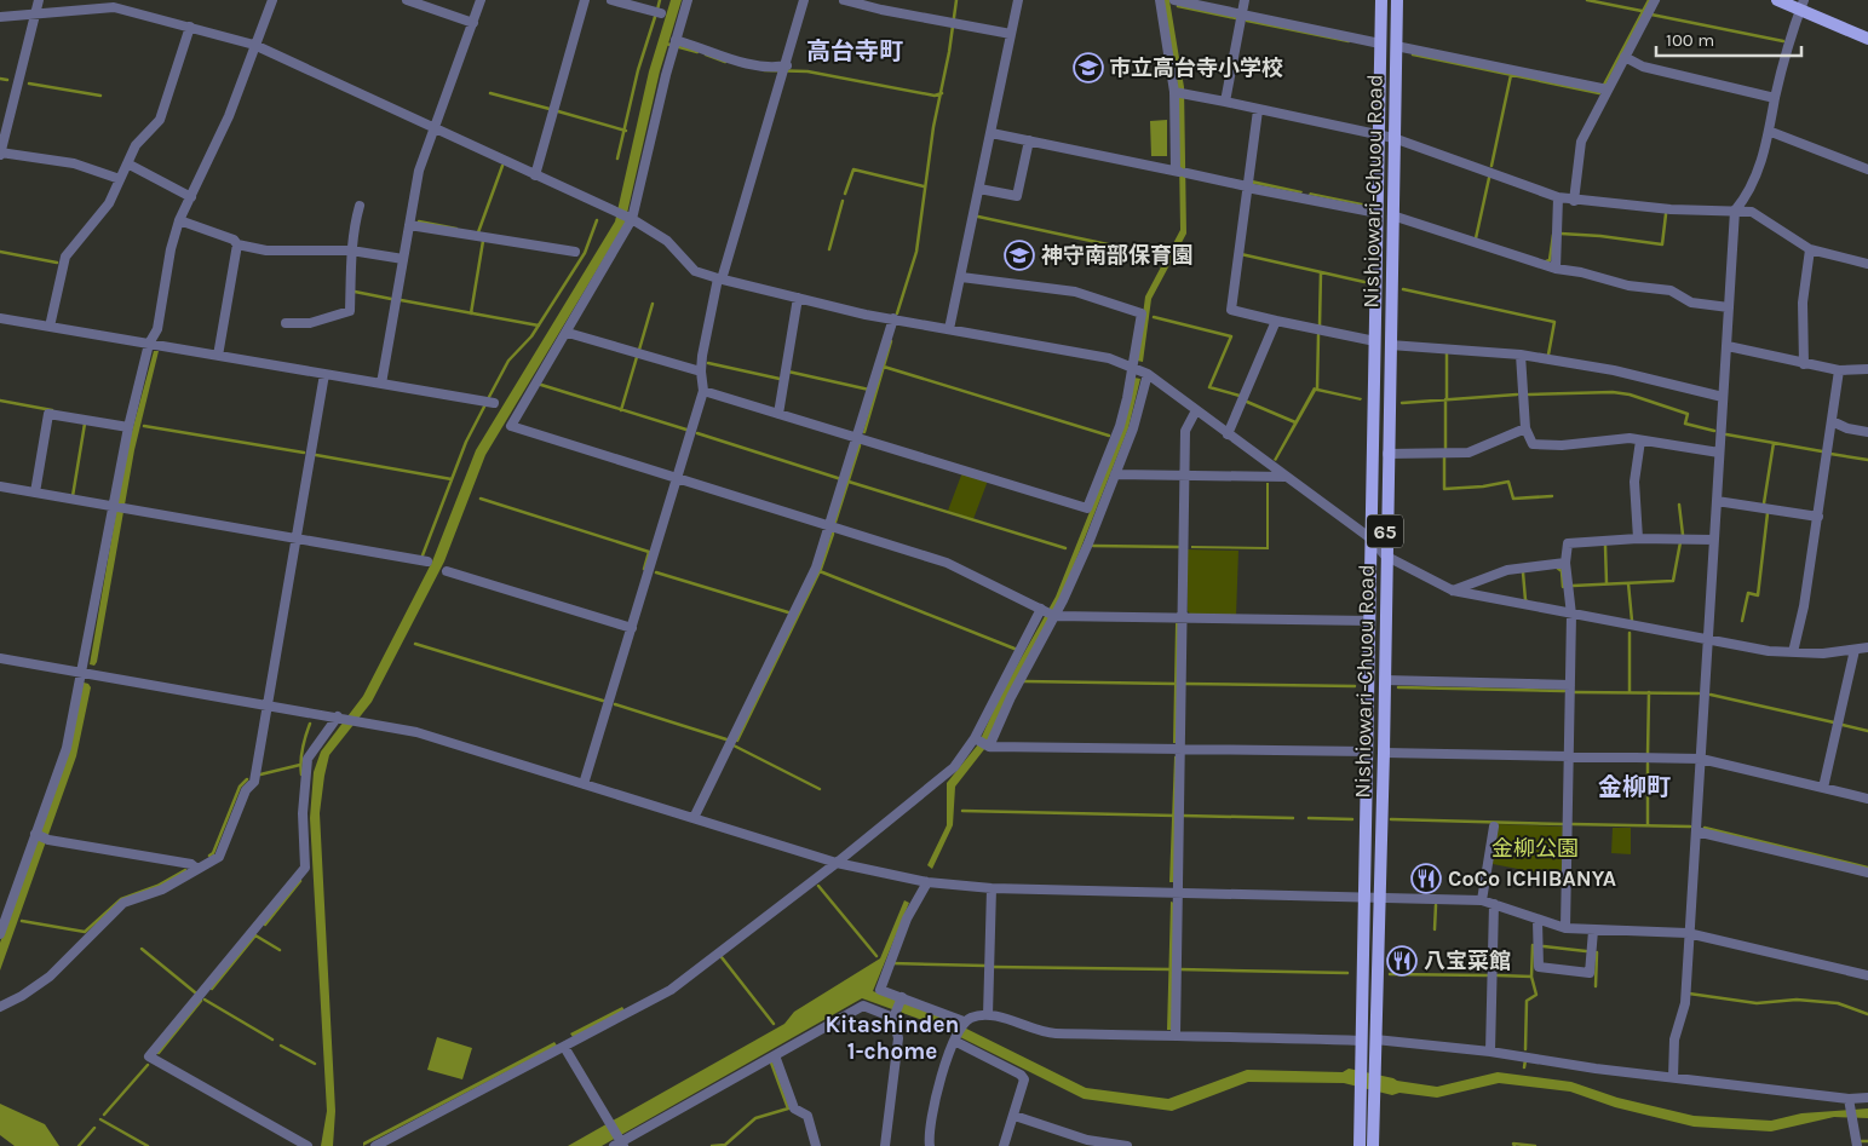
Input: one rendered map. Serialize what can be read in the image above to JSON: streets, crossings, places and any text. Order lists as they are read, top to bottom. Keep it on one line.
{"streets":{"main road":["Nishiowari-Chuou Road","65"]},"districts":["高台寺町","金柳町","Kitashinden 1-chome"],"parks":["金柳公園"],"places":{"school or university":["市立高台寺小学校","神守南部保育園"],"restaurant":["CoCo ICHIBANYA","八宝菜館"]},"scale_bar":"100 m"}
